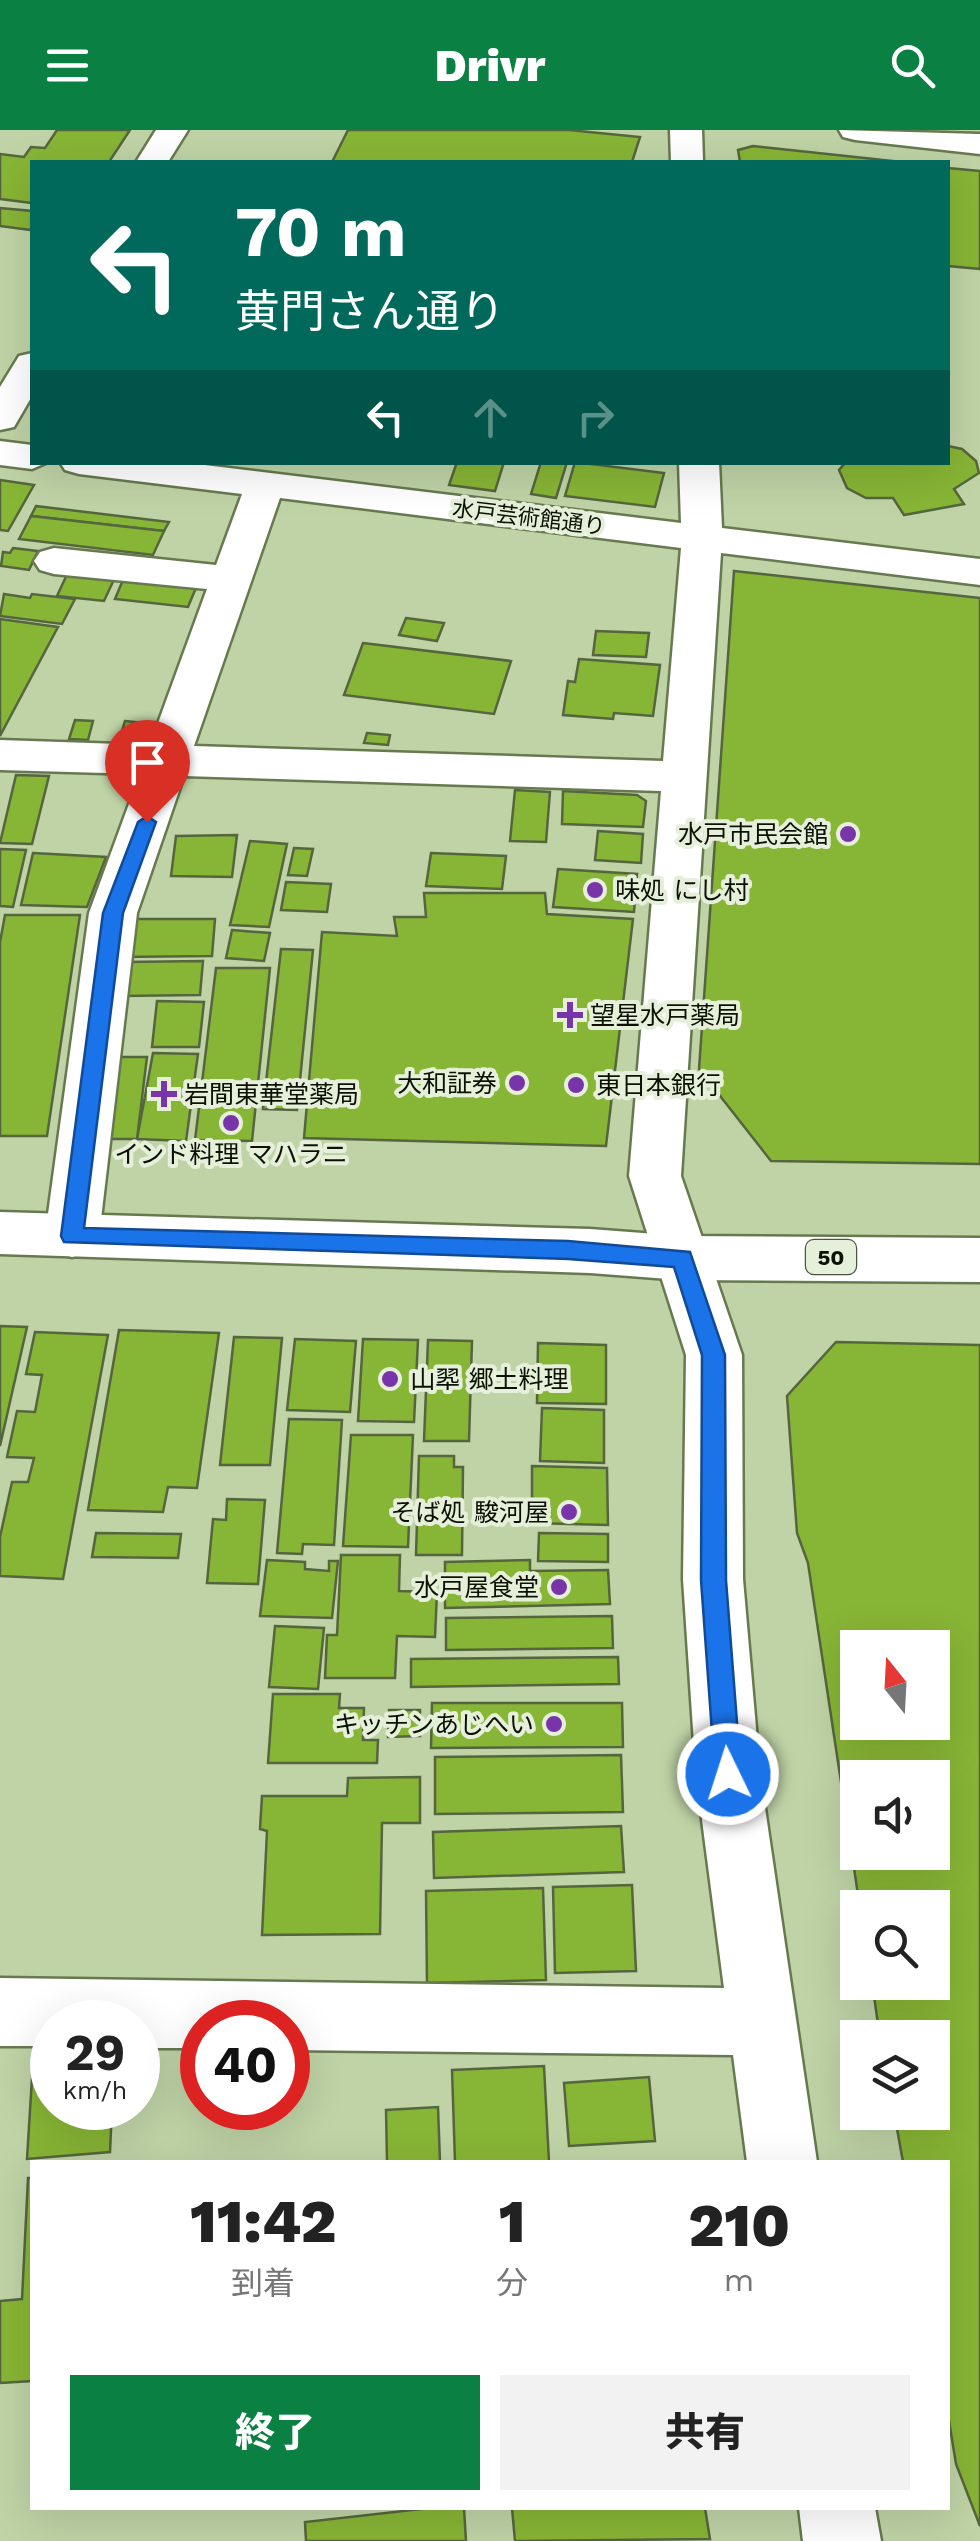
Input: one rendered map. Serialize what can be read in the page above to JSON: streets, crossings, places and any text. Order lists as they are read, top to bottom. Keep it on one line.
{"streets":{"main road":["水戸芸術館通り","50"]},"places":{"other":["水戸市民会館","味処 にし村","大和証券","東日本銀行","インド料理 マハラニ","山翆 郷土料理","そば処 駿河屋","水戸屋食堂","キッチンあじへい"],"health":["望星水戸薬局","岩間東華堂薬局"]},"north":"top","page":{"header":"Drivr","turn":["70 m","黄門さん通り"],"speed":"29 km/h","limit":"40","eta":["11:42","到着","1","分","210","m"],"buttons":["終了","共有"]}}
